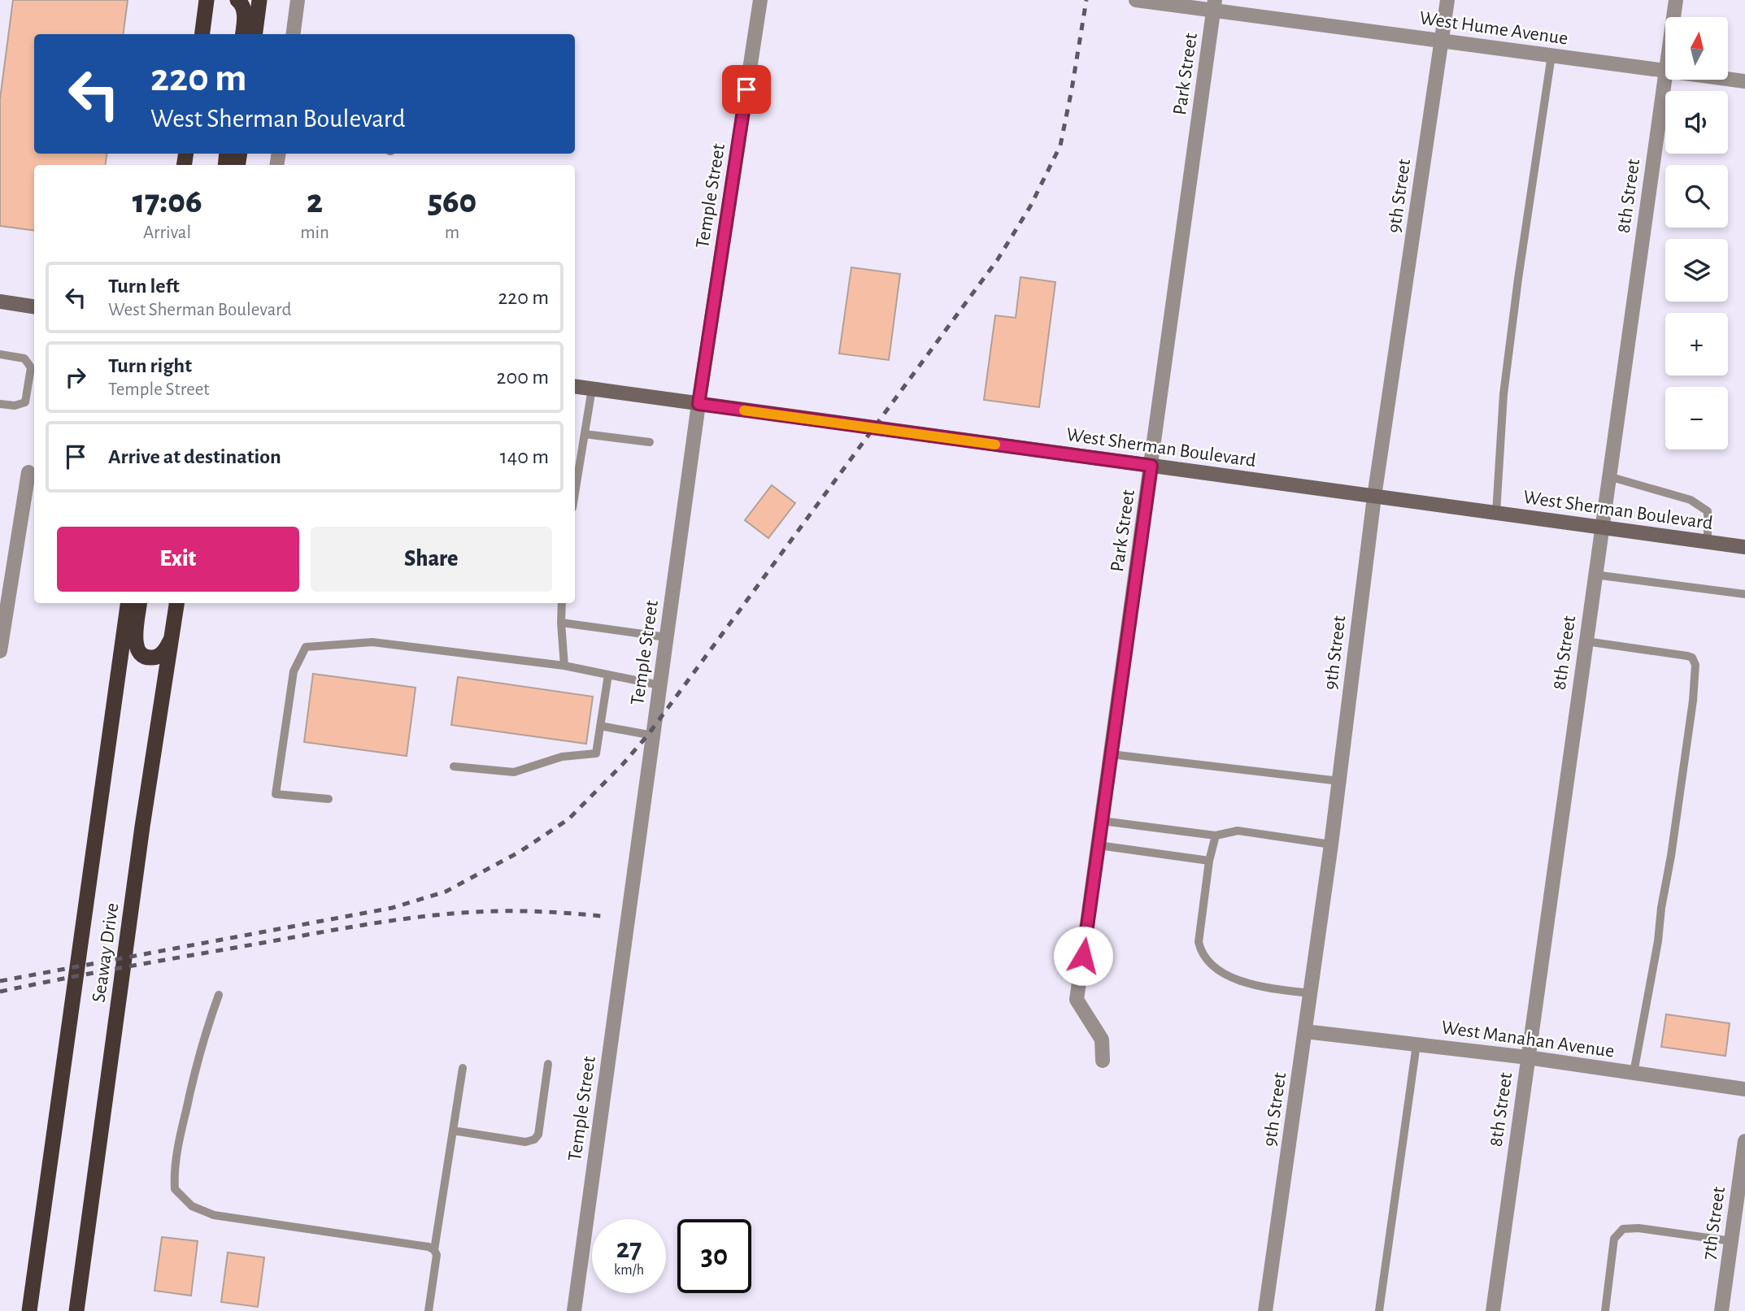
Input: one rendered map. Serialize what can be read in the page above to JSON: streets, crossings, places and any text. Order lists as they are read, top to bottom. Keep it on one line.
{"streets":{"highway":["Seaway Drive"],"main road":["West Sherman Boulevard"],"street":["West Hume Avenue","Park Street","Temple Street","9th Street","8th Street","West Manahan Avenue","7th Street"]},"crossings":[["West Hume Avenue","Park Street"],["West Hume Avenue","9th Street"],["Park Street","West Sherman Boulevard"],["Temple Street","West Sherman Boulevard"],["9th Street","West Sherman Boulevard"],["9th Street","West Manahan Avenue"],["8th Street","West Sherman Boulevard"],["8th Street","West Manahan Avenue"]],"north":"top","page":{"map_buttons":["+","−"],"turn":["220 m","West Sherman Boulevard"],"eta":["17:06","Arrival","2","min","560","m"],"list":[{"name":"Turn left","note":"West Sherman Boulevard","value":"220 m"},{"name":"Turn right","note":"Temple Street","value":"200 m"},{"name":"Arrive at destination","value":"140 m"}],"buttons":["Exit","Share"],"speed":"27 km/h","limit":"30"}}
